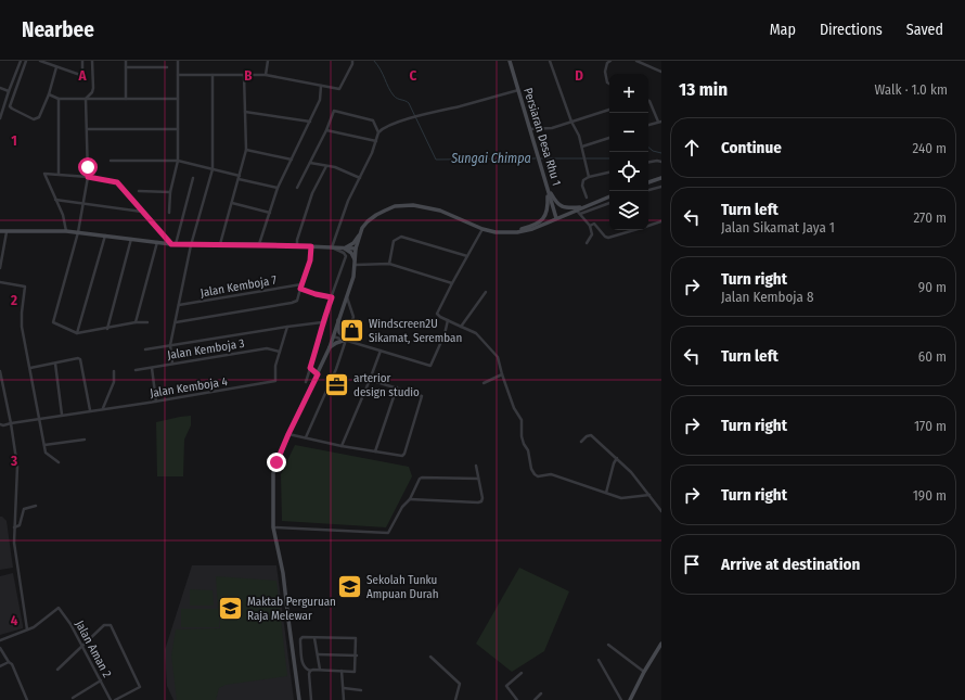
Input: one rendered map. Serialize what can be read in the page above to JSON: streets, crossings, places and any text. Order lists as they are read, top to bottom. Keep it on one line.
{"streets":{"main road":["Persiaran Desa Rhu 1"],"street":["Jalan Kemboja 7","Jalan Kemboja 3","Jalan Kemboja 4","Jalan Aman 2"]},"crossings":[["Jalan Kemboja 3","Jalan Kemboja 4"]],"water":["Sungai Chimpa"],"places":{"shop":["Windscreen2U Sikamat, Seremban"],"office":["arterior design studio"],"school or university":["Sekolah Tunku Ampuan Durah","Maktab Perguruan Raja Melewar"]},"page":{"header":"Nearbee","nav":["Map","Directions","Saved"],"heading":["13 min","Walk · 1.0 km"],"map_buttons":["+","−"],"list":[["Continue","240 m"],["Turn left","Jalan Sikamat Jaya 1","270 m"],["Turn right","Jalan Kemboja 8","90 m"],["Turn left","60 m"],["Turn right","170 m"],["Turn right","190 m"],"Arrive at destination"]},"grid":{"columns":["A","B","C","D"],"rows":["1","2","3","4"]}}
